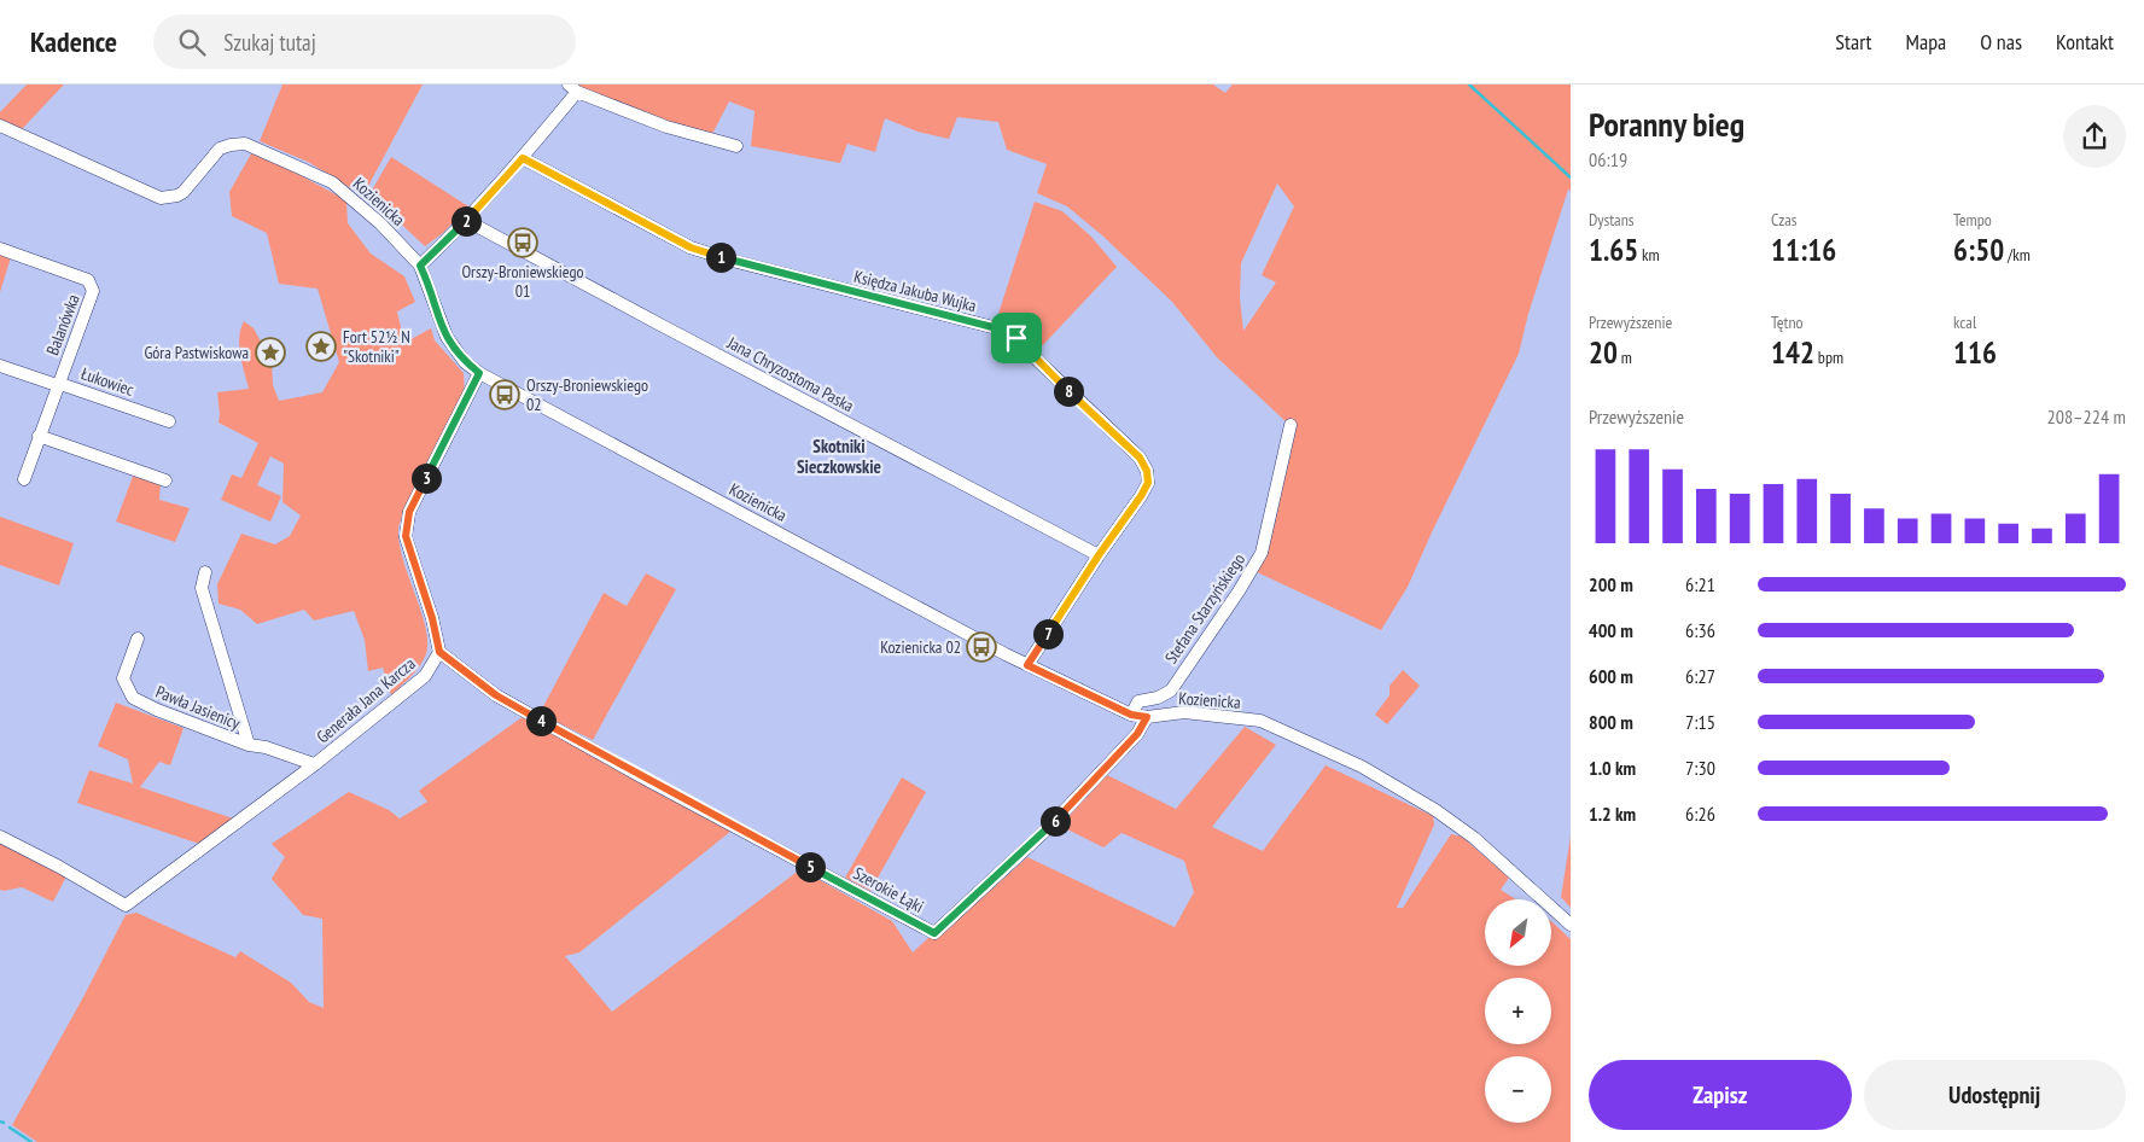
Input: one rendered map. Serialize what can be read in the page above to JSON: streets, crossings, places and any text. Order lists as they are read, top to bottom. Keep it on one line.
{"streets":{"street":["Kozienicka","Księdza Jakuba Wujka","Balanówka","Jana Chryzostoma Paska","Łukowiec","Stefana Starzyńskiego","Generała Jana Karcza","Pawła Jasienicy","Szerokie Łąki"]},"crossings":[["Kozienicka","Księdza Jakuba Wujka"],["Kozienicka","Stefana Starzyńskiego"],["Kozienicka","Szerokie Łąki"],["Księdza Jakuba Wujka","Jana Chryzostoma Paska"],["Balanówka","Łukowiec"],["Generała Jana Karcza","Pawła Jasienicy"],["Generała Jana Karcza","Szerokie Łąki"]],"districts":["Skotniki Sieczkowskie"],"places":{"bus stop":["Orszy-Broniewskiego 01","Orszy-Broniewskiego 02","Kozienicka 02"],"place":["Fort 52½ N \"Skotniki\"","Góra Pastwiskowa"]},"north":"bottom left","page":{"header":"Kadence","search":"Szukaj tutaj","nav":["Start","Mapa","O nas","Kontakt"],"heading":["Poranny bieg","06:19"],"stats":[["Dystans","1.65 km"],["Czas","11:16"],["Tempo","6:50 /km"],["Przewyższenie","20 m"],["Tętno","142 bpm"],["kcal","116"]],"pins":["2","1","8","3","7","4","6","5"],"chart":["Przewyższenie","208–224 m"],"list":[{"name":"200 m","note":"6:21"},{"name":"400 m","note":"6:36"},{"name":"600 m","note":"6:27"},{"name":"800 m","note":"7:15"},{"name":"1.0 km","note":"7:30"},{"name":"1.2 km","note":"6:26"}],"map_buttons":["+","−"],"buttons":["Zapisz","Udostępnij"]}}
